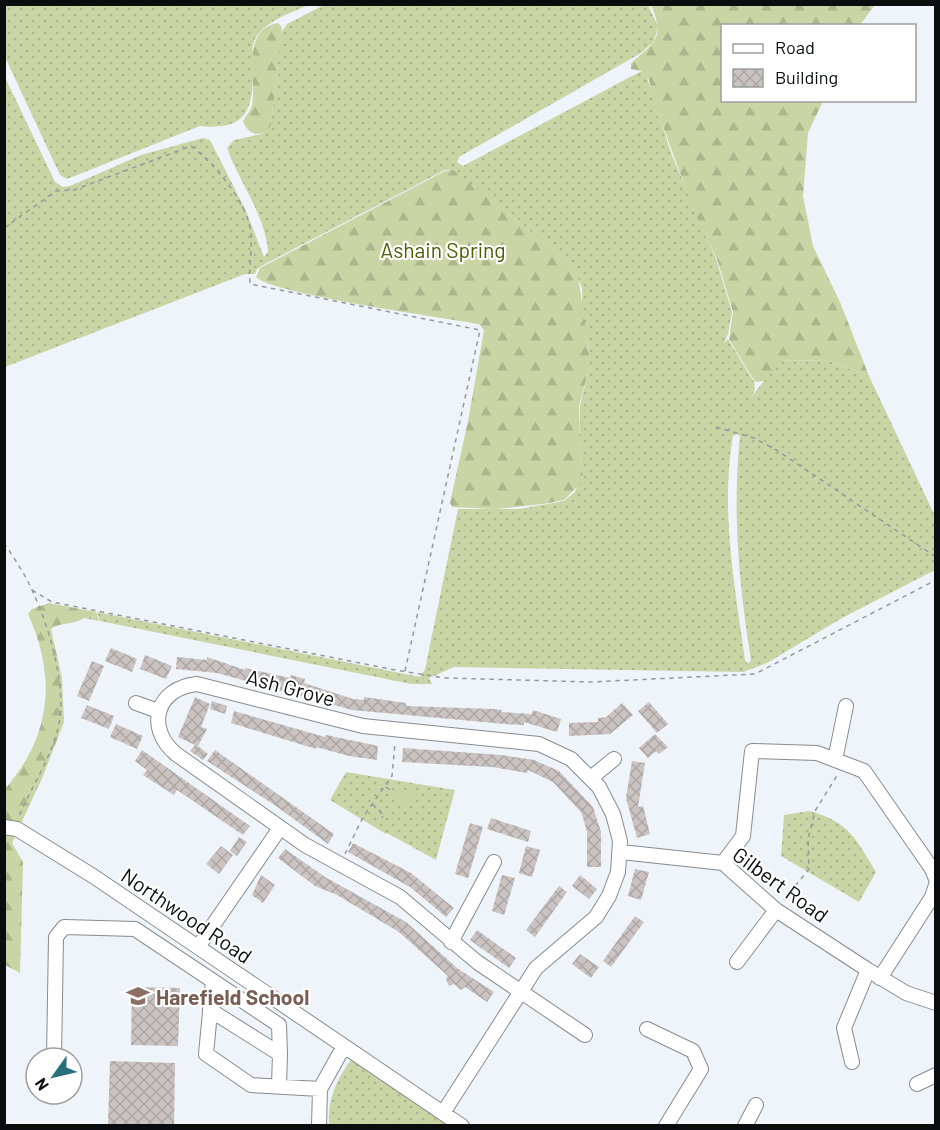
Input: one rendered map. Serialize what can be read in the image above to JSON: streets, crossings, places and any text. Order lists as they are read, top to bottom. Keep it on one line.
{"streets":{"street":["Ash Grove","Gilbert Road","Northwood Road"]},"crossings":[["Ash Grove","Gilbert Road"],["Ash Grove","Northwood Road"]],"parks":["Ashain Spring"],"places":{"school or university":["Harefield School"]},"legend":["Road","Building"],"north":"bottom left"}
